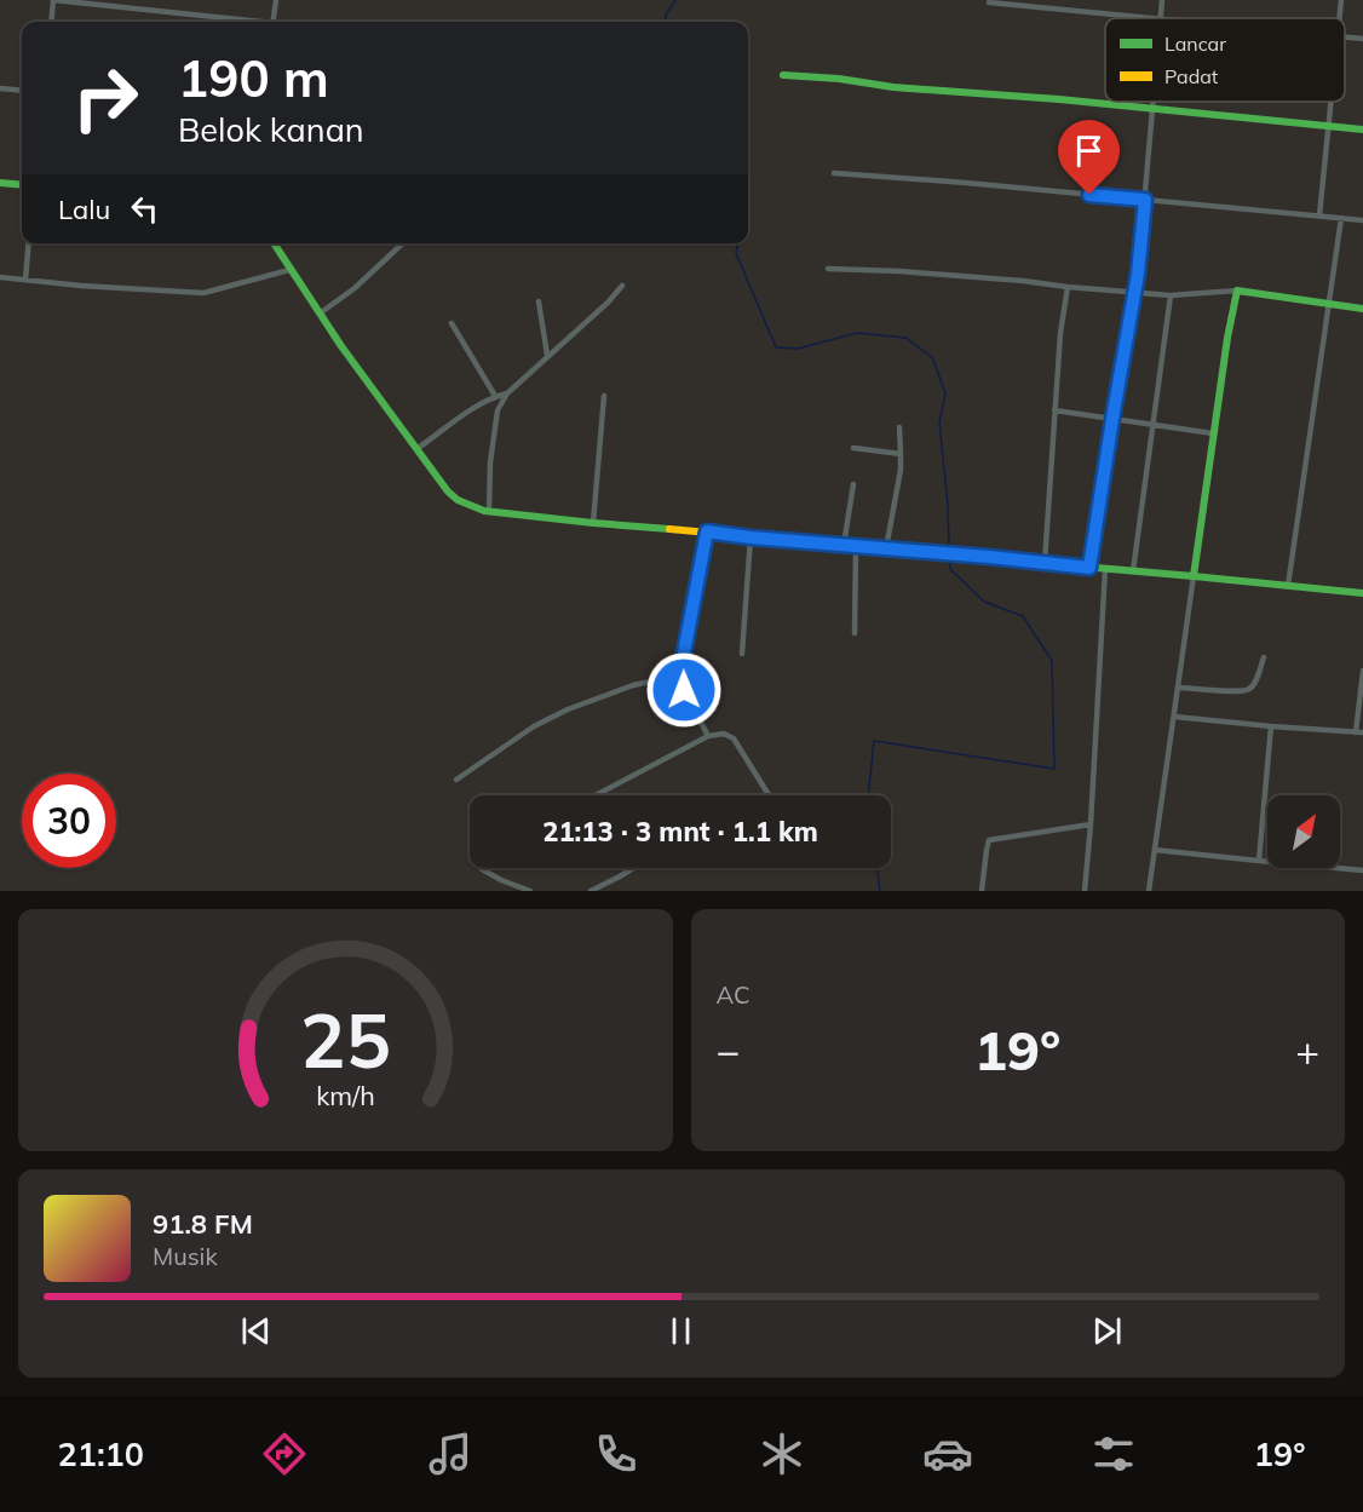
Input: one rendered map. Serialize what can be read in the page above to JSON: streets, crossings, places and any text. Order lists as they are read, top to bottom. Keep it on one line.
{"legend":["Lancar","Padat"],"north":"top right","page":{"turn":["190 m","Belok kanan"],"then":"Lalu","limit":"30","trip":"21:13 · 3 mnt · 1.1 km","tile":"AC","heat":["−","19°","+"],"song":["91.8 FM","Musik"],"tabs":["21:10","19°"],"gauge":["25","km/h"]}}
